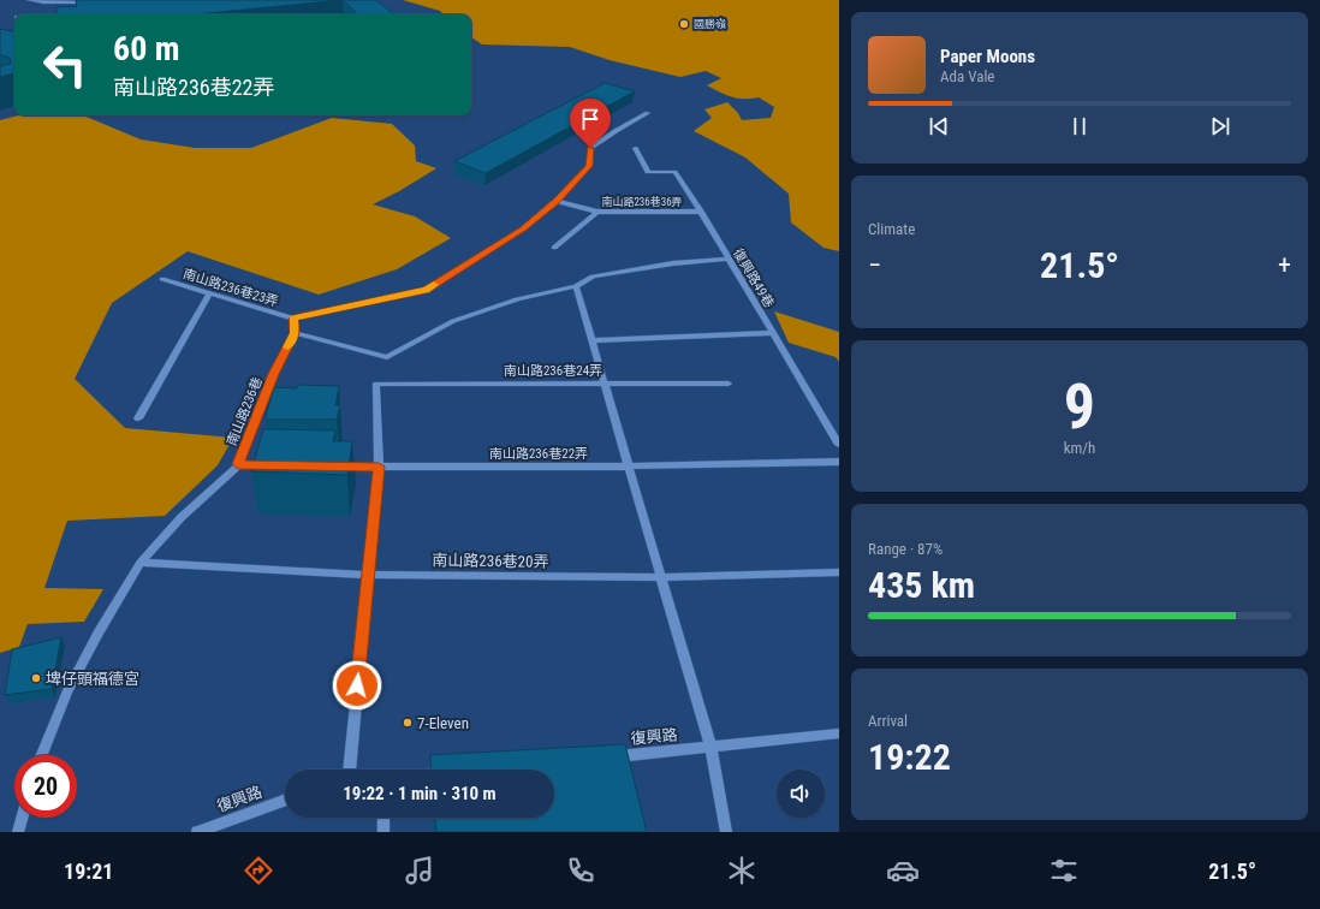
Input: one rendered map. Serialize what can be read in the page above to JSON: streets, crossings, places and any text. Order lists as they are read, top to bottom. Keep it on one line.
{"streets":{"street":["南山路236巷36弄","復興路49巷","南山路236巷23弄","南山路236巷24弄","南山路236巷","南山路236巷22弄","南山路236巷20弄","復興路"]},"crossings":[["南山路236巷36弄","復興路49巷"],["南山路236巷24弄","南山路236巷22弄"],["南山路236巷","南山路236巷20弄"]],"places":["國勝嶺","埤仔頭福德宮","7-Eleven"],"page":{"turn":["60 m","南山路236巷22弄"],"song":["Paper Moons","Ada Vale"],"tile":["Climate",["9","km/h"],["Range · 87%","435 km"],["Arrival","19:22"]],"heat":["−","21.5°","+"],"limit":"20","trip":"19:22 · 1 min · 310 m","tabs":["19:21","21.5°"]}}
